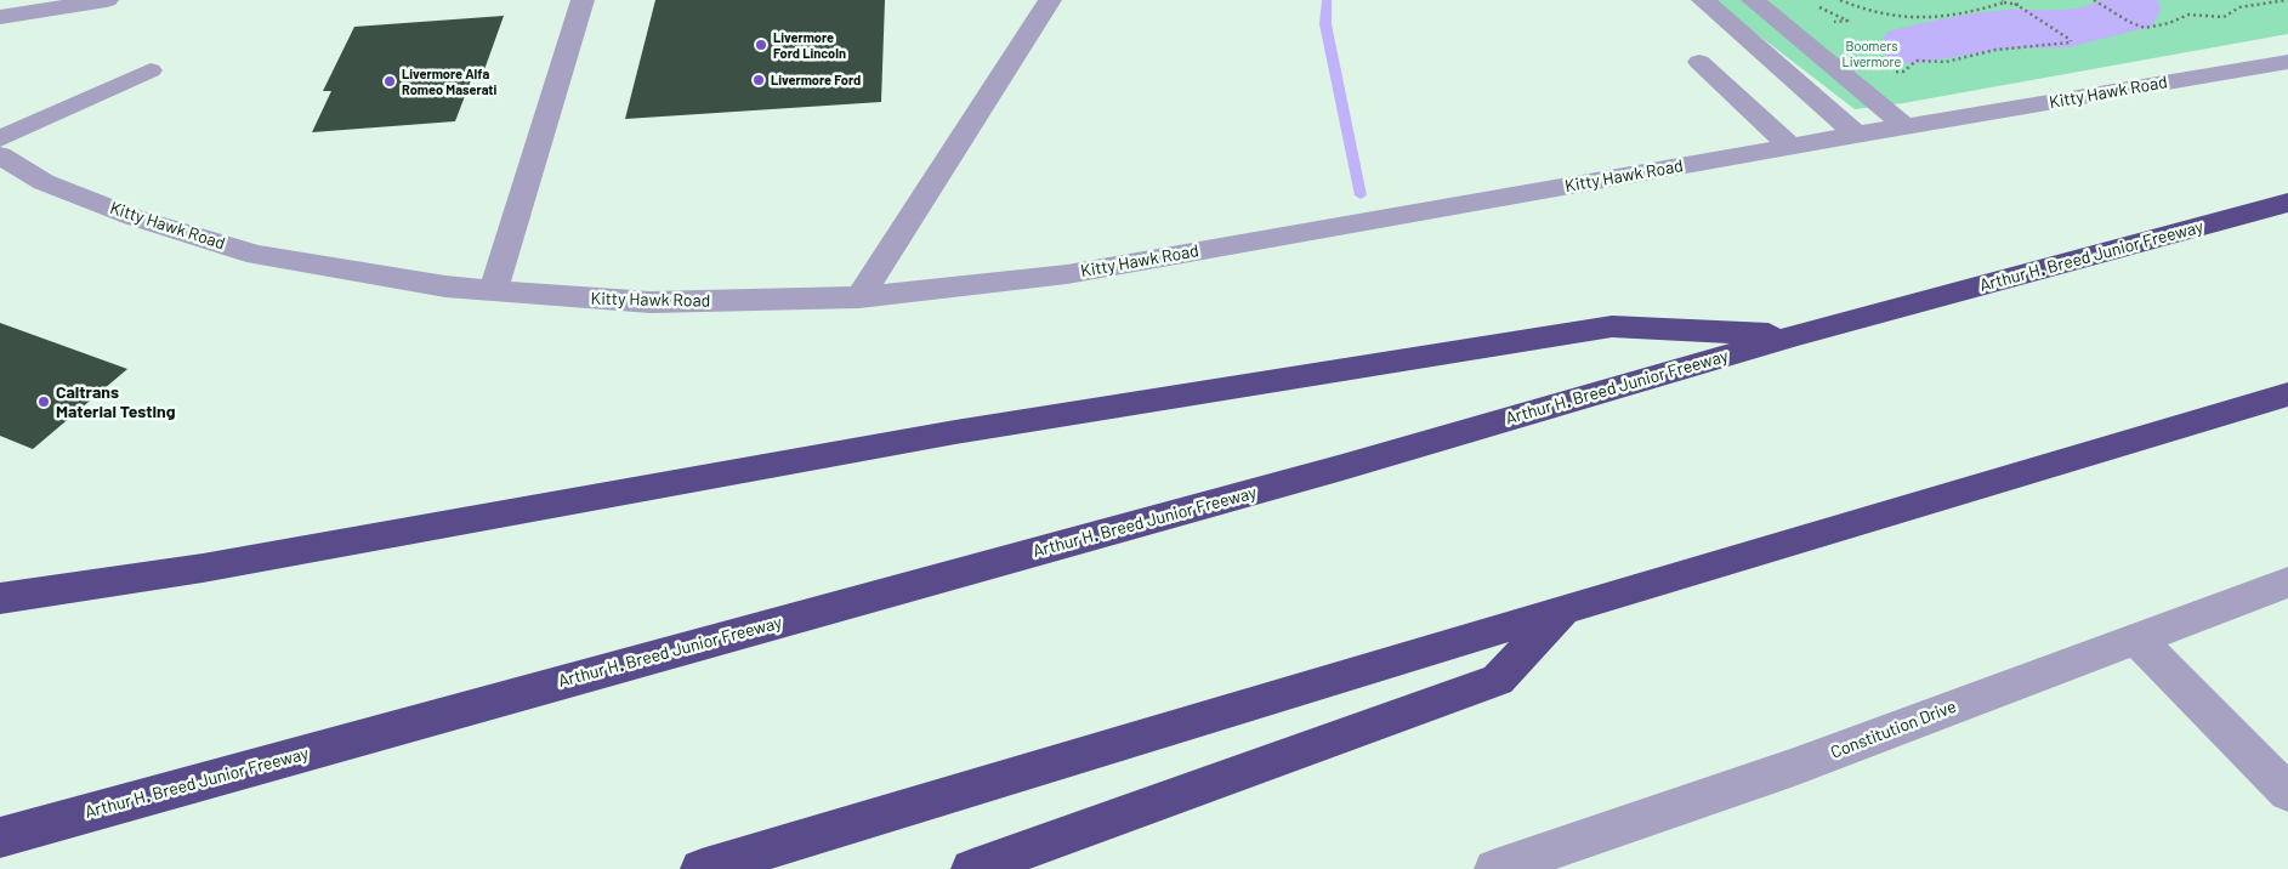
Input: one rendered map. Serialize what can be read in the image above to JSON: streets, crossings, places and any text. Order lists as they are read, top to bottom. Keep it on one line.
{"streets":{"highway":["Arthur H. Breed Junior Freeway"],"street":["Kitty Hawk Road","Constitution Drive"]},"parks":["Boomers Livermore"],"places":["Livermore Ford Lincoln","Livermore Ford","Livermore Alfa Romeo Maserati","Caltrans Material Testing"]}
